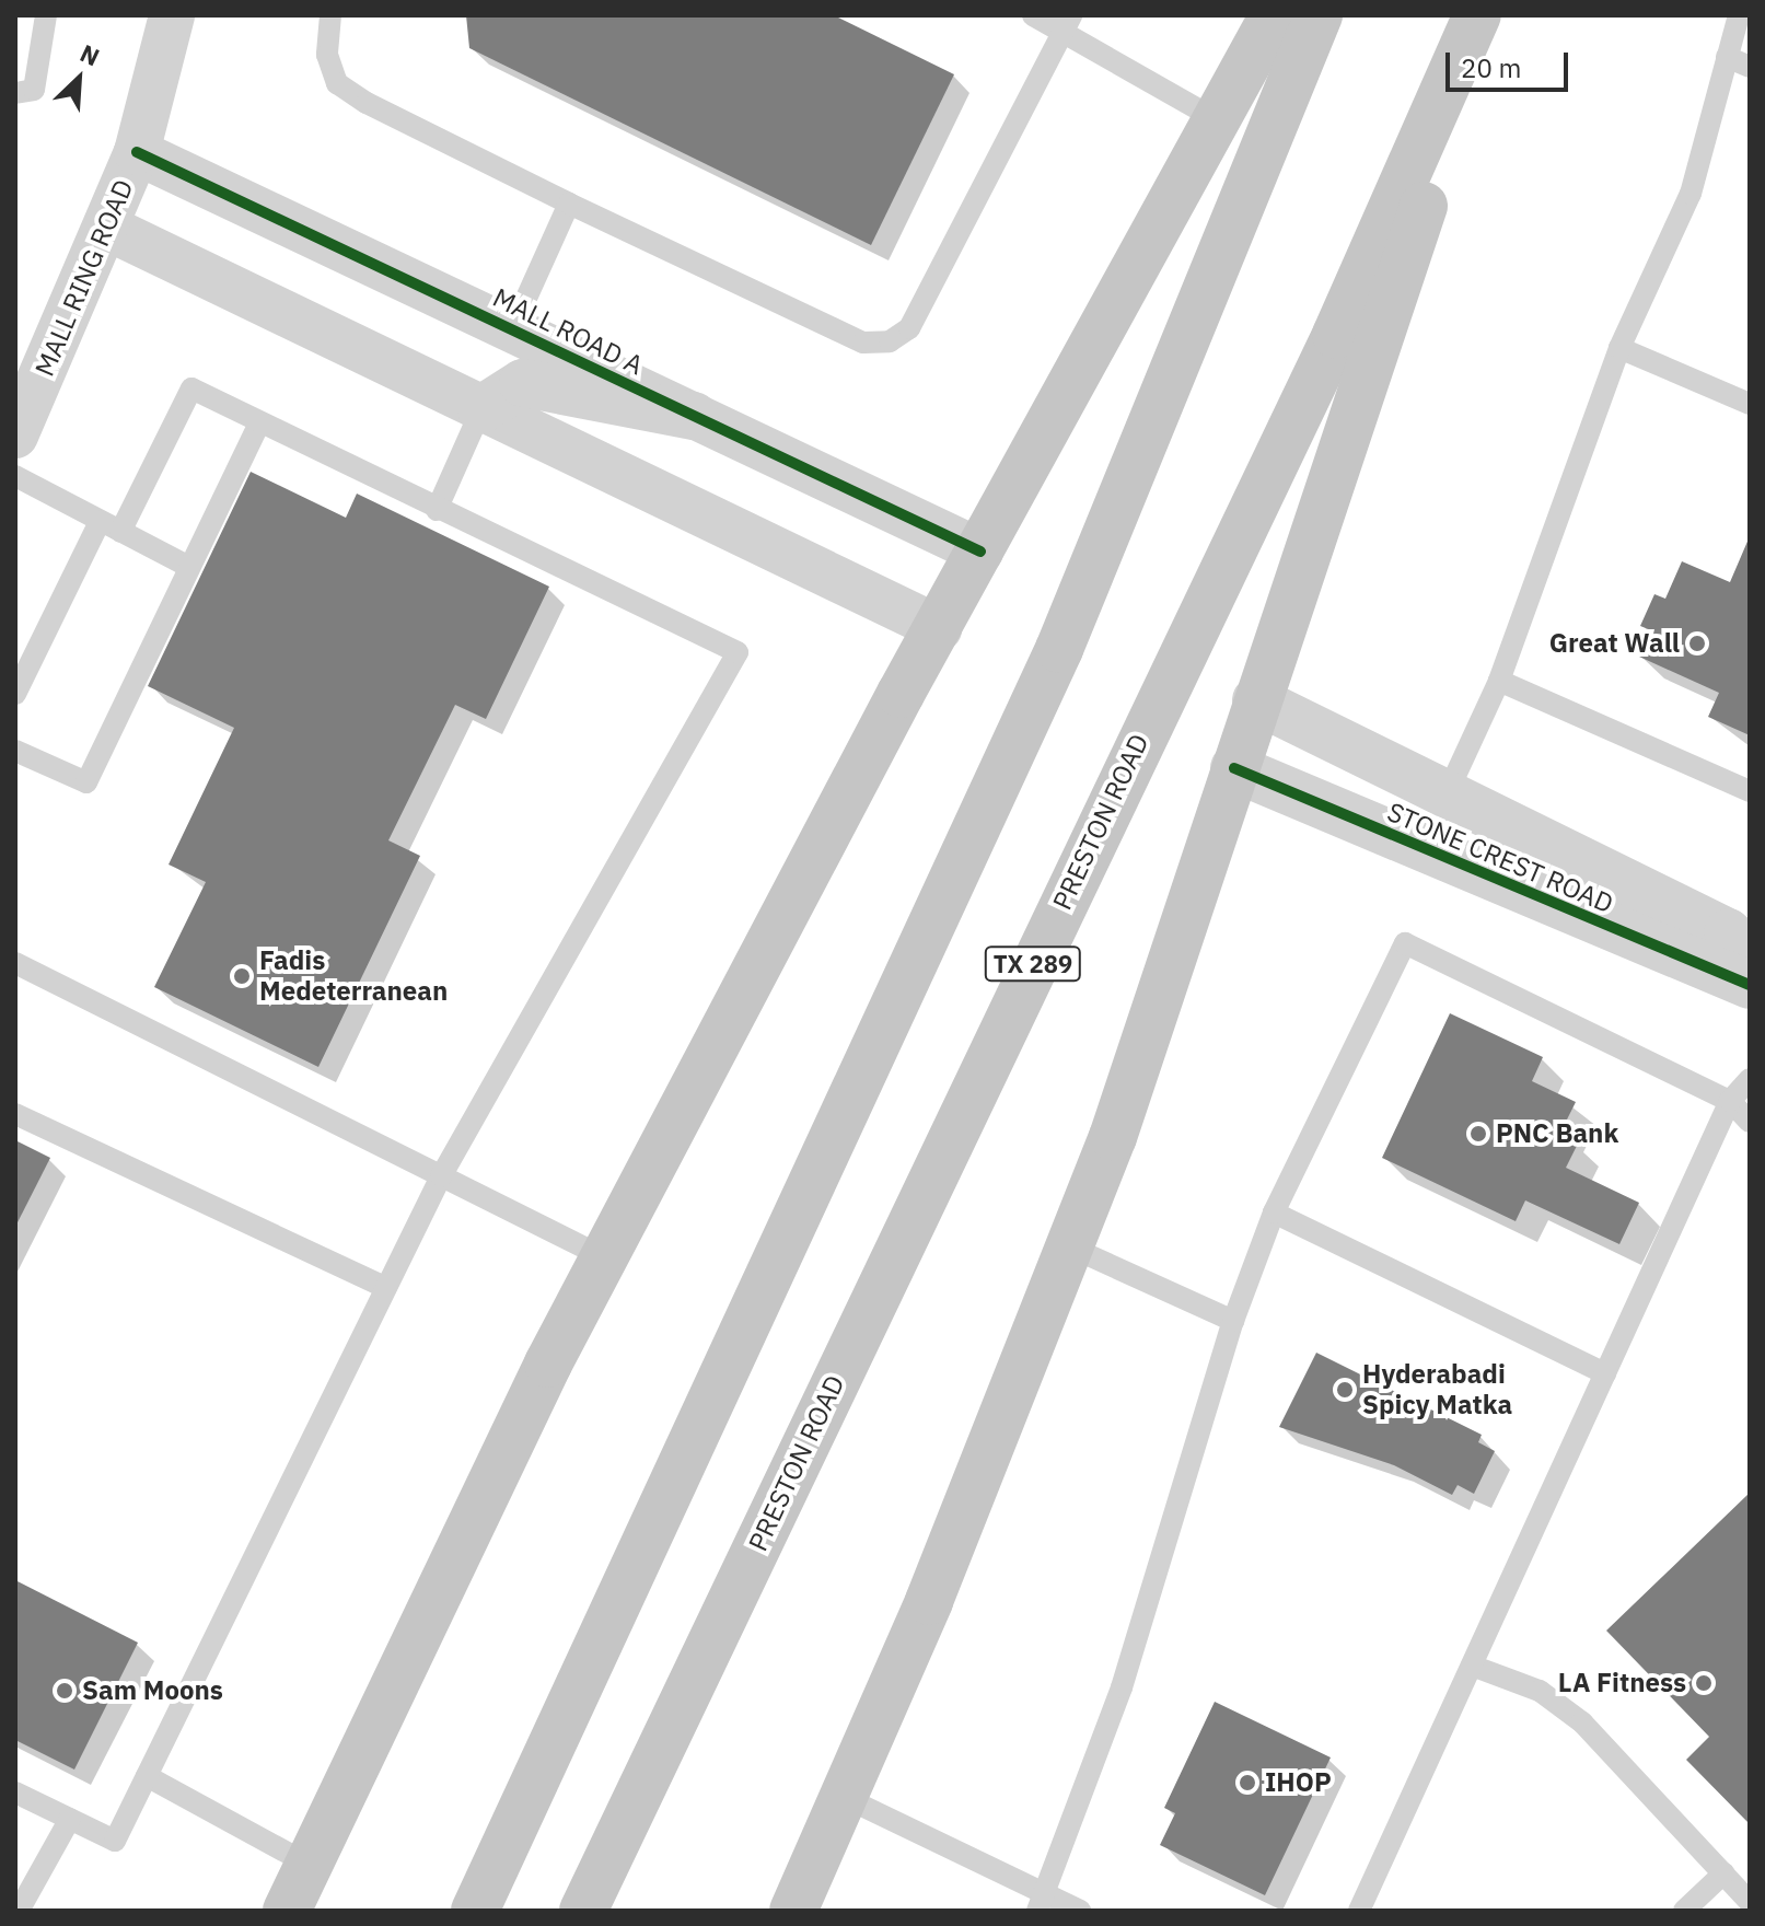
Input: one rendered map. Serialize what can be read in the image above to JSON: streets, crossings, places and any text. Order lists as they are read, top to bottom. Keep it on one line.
{"streets":{"main road":["PRESTON ROAD","TX 289"],"street":["MALL RING ROAD","MALL ROAD A","STONE CREST ROAD"]},"crossings":[["MALL RING ROAD","MALL ROAD A"]],"places":["Great Wall","Fadis Medeterranean","PNC Bank","Hyderabadi Spicy Matka","LA Fitness","Sam Moons","IHOP"],"scale_bar":"20 m","north":"top right"}
